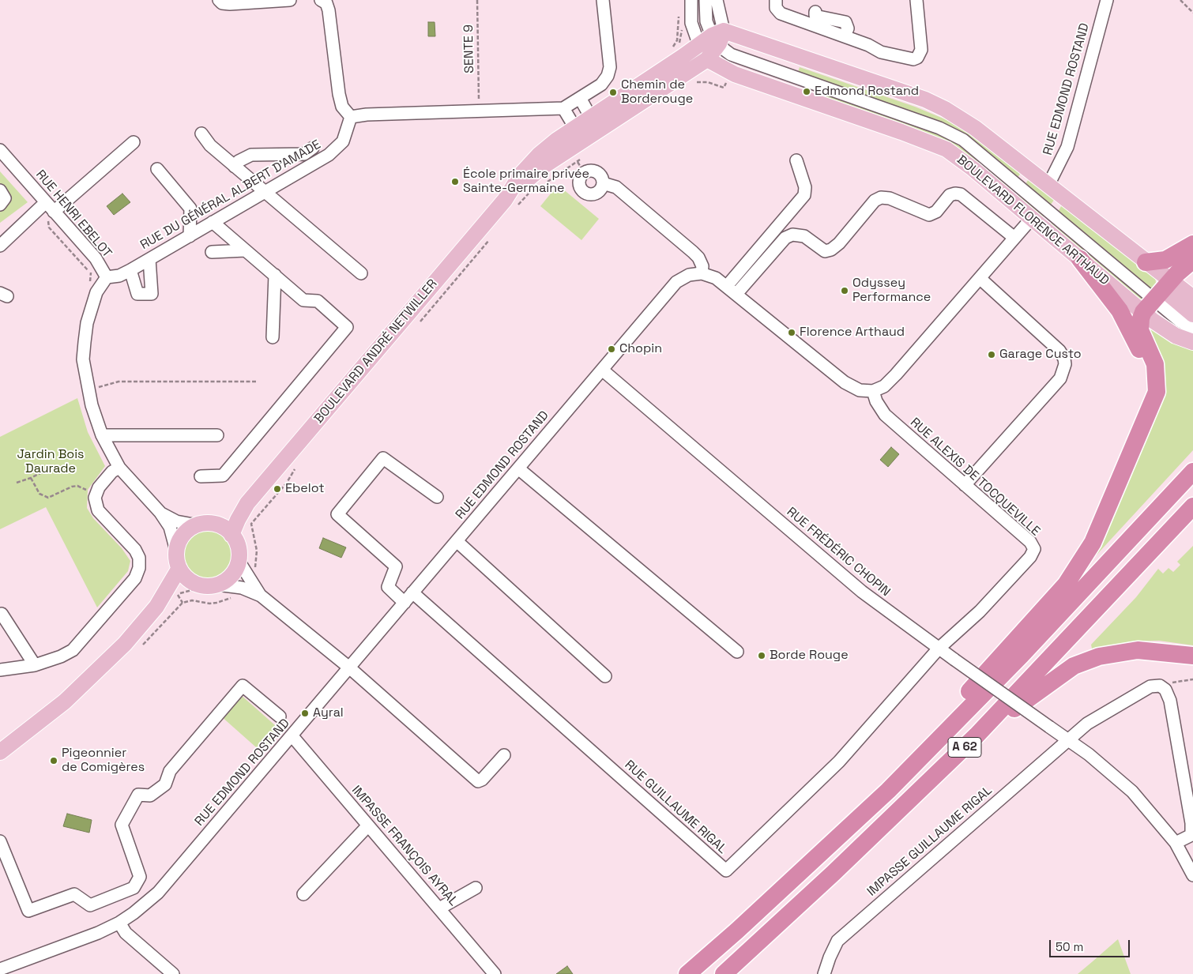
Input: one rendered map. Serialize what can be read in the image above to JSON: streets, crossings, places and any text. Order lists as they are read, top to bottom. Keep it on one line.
{"streets":{"highway":["A 62"],"main road":["BOULEVARD FLORENCE ARTHAUD","BOULEVARD ANDRÉ NETWILLER"],"street":["RUE EDMOND ROSTAND","RUE DU GÉNÉRAL ALBERT D'AMADE","RUE HENRI EBELOT","RUE ALEXIS DE TOCQUEVILLE","RUE FRÉDÉRIC CHOPIN","RUE GUILLAUME RIGAL","IMPASSE GUILLAUME RIGAL","IMPASSE FRANÇOIS AYRAL"],"path":["SENTE 9"]},"crossings":[["RUE EDMOND ROSTAND","BOULEVARD FLORENCE ARTHAUD"],["RUE EDMOND ROSTAND","RUE FRÉDÉRIC CHOPIN"],["RUE EDMOND ROSTAND","RUE GUILLAUME RIGAL"],["RUE EDMOND ROSTAND","IMPASSE FRANÇOIS AYRAL"],["RUE DU GÉNÉRAL ALBERT D'AMADE","RUE HENRI EBELOT"],["RUE HENRI EBELOT","BOULEVARD ANDRÉ NETWILLER"],["BOULEVARD FLORENCE ARTHAUD","BOULEVARD ANDRÉ NETWILLER"],["RUE ALEXIS DE TOCQUEVILLE","RUE FRÉDÉRIC CHOPIN"],["RUE ALEXIS DE TOCQUEVILLE","RUE GUILLAUME RIGAL"],["RUE FRÉDÉRIC CHOPIN","RUE GUILLAUME RIGAL"],["RUE FRÉDÉRIC CHOPIN","IMPASSE GUILLAUME RIGAL"]],"parks":["Jardin Bois Daurade"],"places":["Edmond Rostand","Chemin de Borderouge","École primaire privée Sainte-Germaine","Odyssey Performance","Florence Arthaud","Chopin","Garage Custo","Ebelot","Borde Rouge","Ayral","Pigeonnier de Comigères"],"scale_bar":"50 m"}
